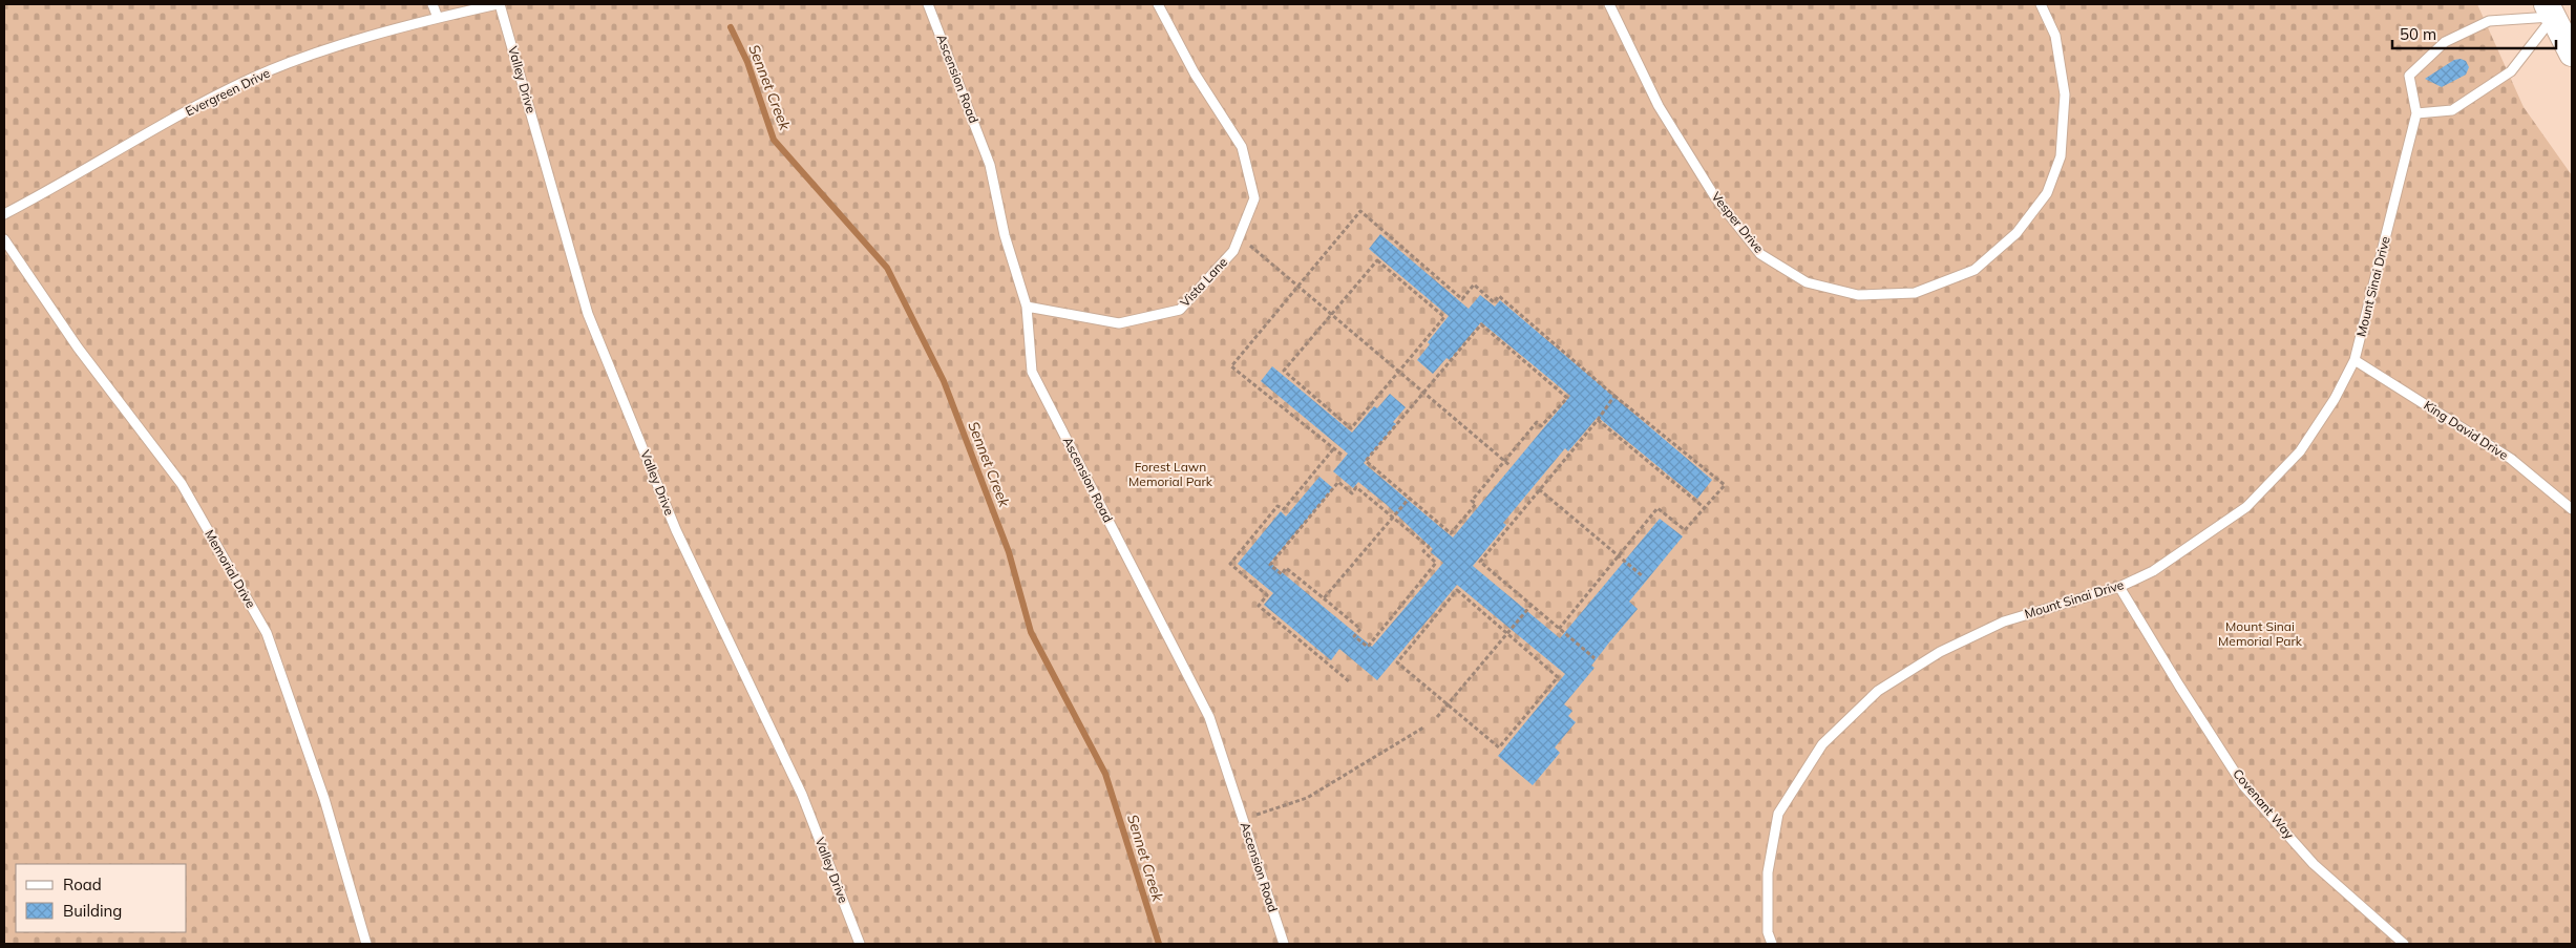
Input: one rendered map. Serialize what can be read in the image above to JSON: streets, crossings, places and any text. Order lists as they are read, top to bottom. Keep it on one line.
{"streets":{"lane":["Ascension Road","Valley Drive","Evergreen Drive","Vesper Drive","Vista Lane","Mount Sinai Drive","King David Drive","Memorial Drive","Covenant Way"]},"crossings":[["Ascension Road","Vista Lane"],["Valley Drive","Evergreen Drive"],["Mount Sinai Drive","King David Drive"],["Mount Sinai Drive","Covenant Way"]],"water":["Sennet Creek"],"parks":["Forest Lawn Memorial Park","Mount Sinai Memorial Park"],"legend":["Road","Building"],"scale_bar":"50 m"}
